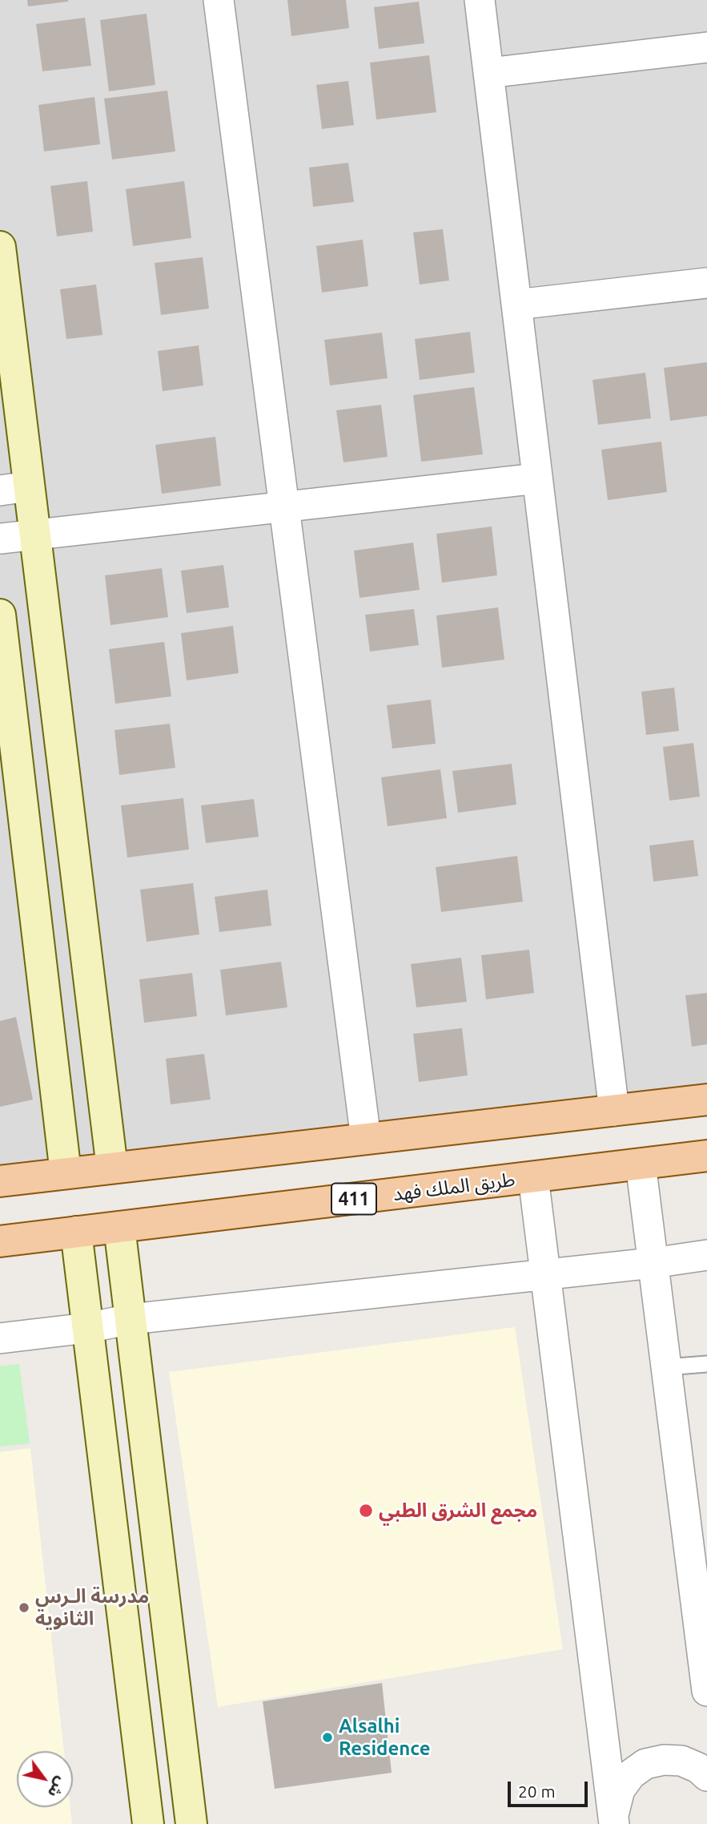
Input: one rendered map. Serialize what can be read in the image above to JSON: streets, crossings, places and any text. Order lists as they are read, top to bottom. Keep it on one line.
{"streets":{"main road":["طريق الملك فهد","411"]},"places":["مجمع الشرق الطبي","مدرسة الـرس الثانوية","Alsalhi Residence"],"scale_bar":"20 m","north":"bottom right"}
